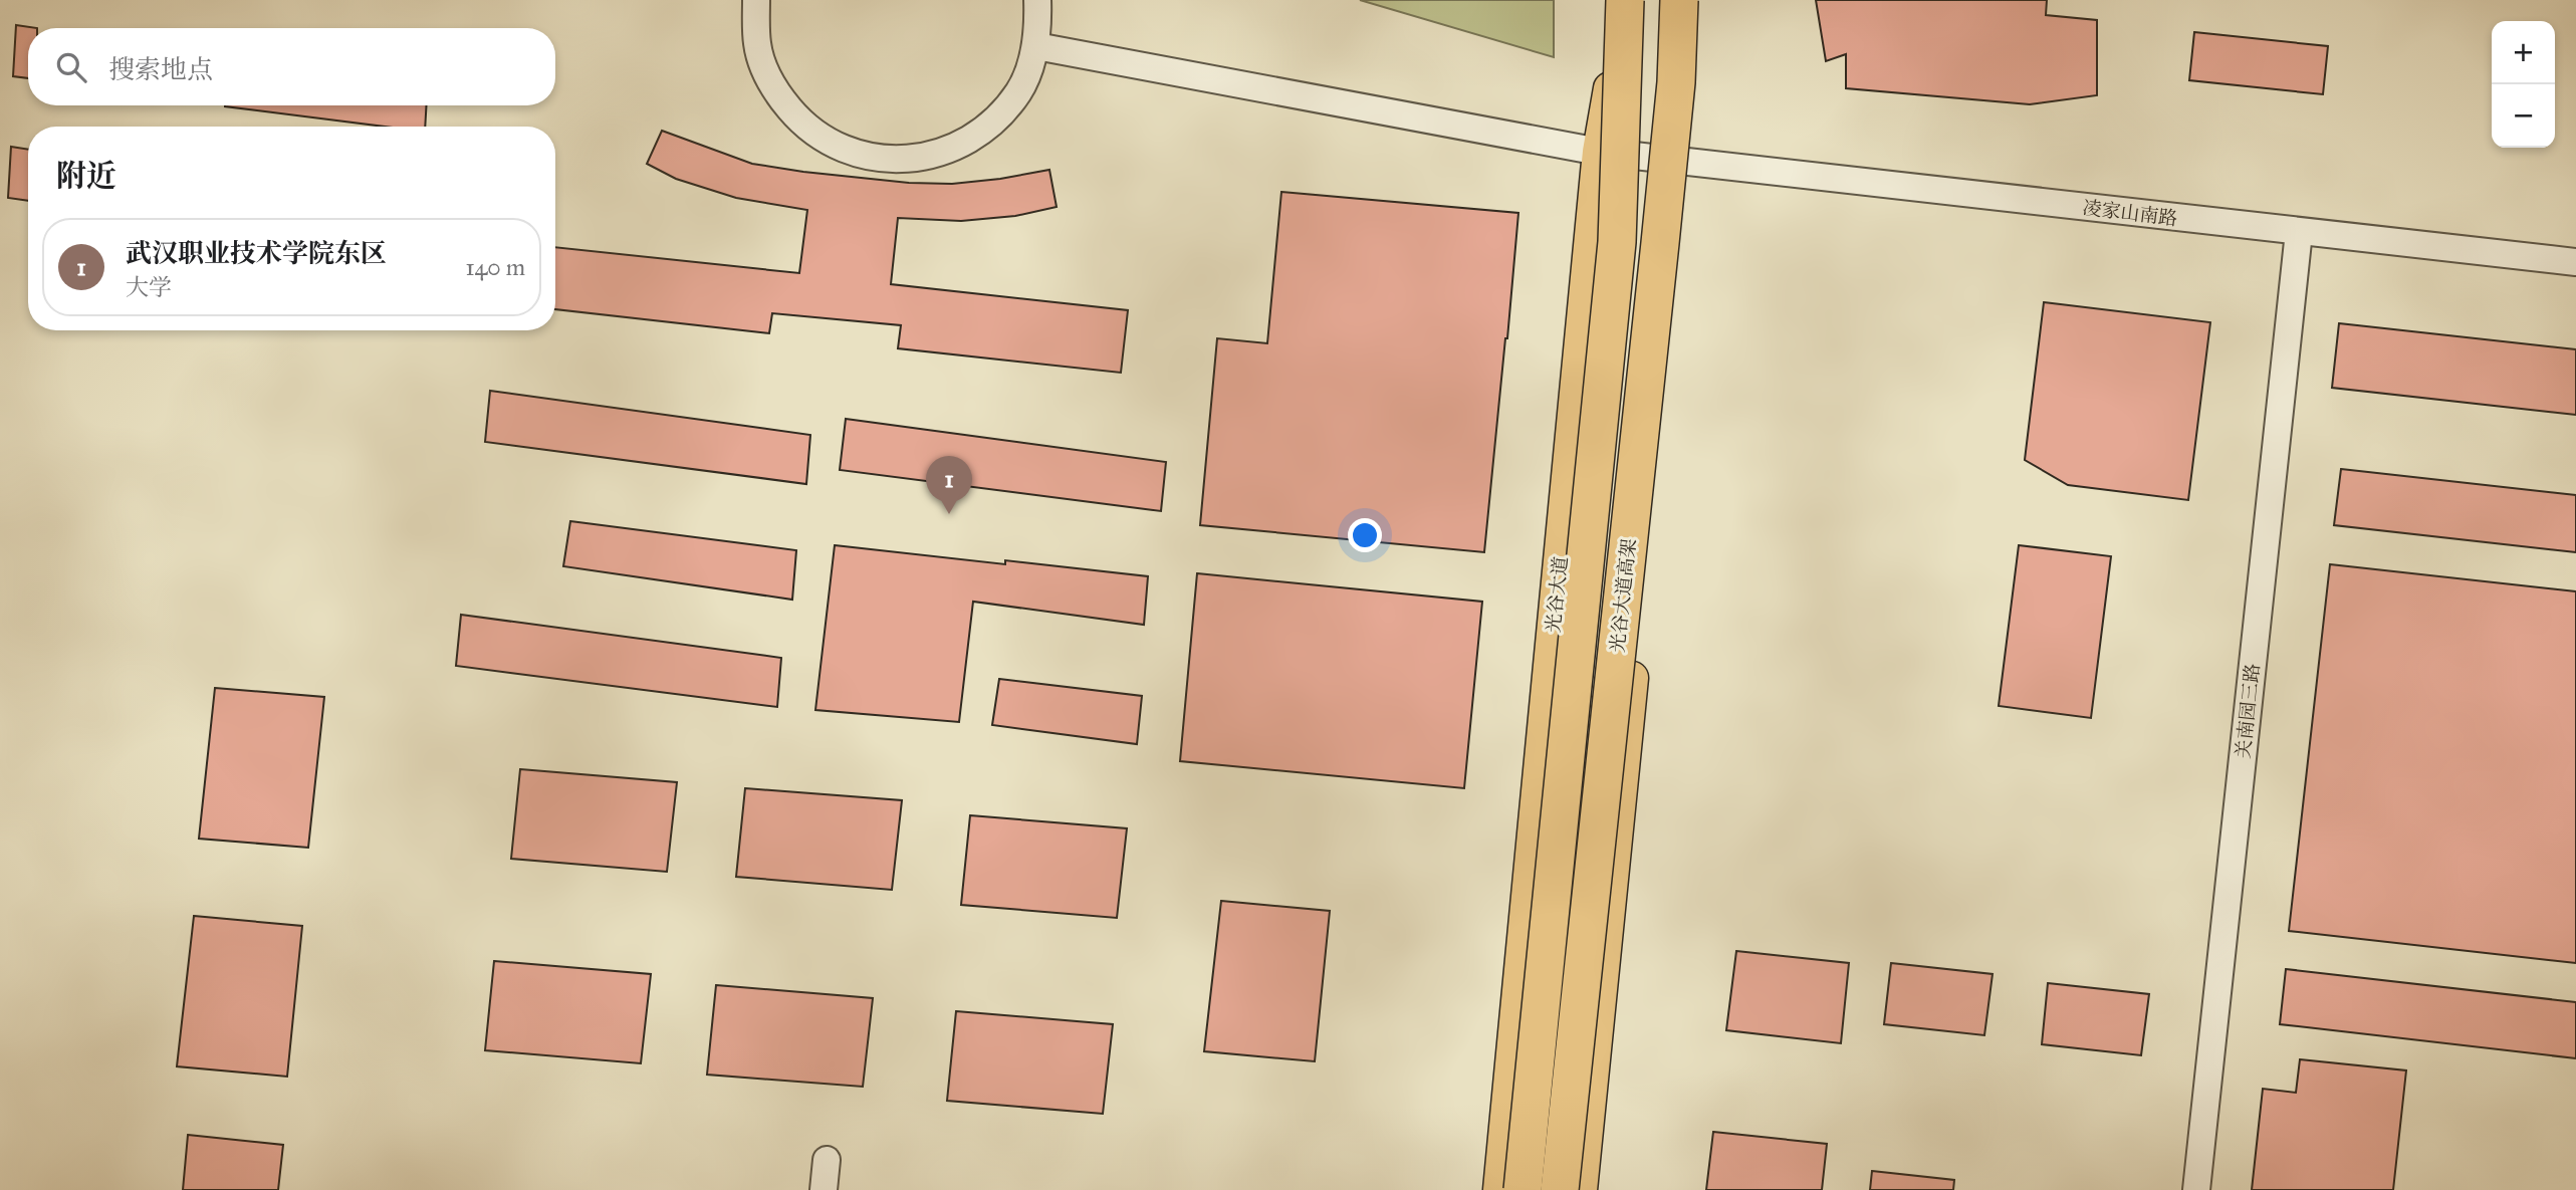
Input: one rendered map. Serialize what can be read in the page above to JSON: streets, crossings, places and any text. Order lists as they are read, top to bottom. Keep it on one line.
{"streets":{"highway":["光谷大道高架"],"main road":["光谷大道"],"street":["凌家山南路","关南园三路"]},"crossings":[["凌家山南路","光谷大道"],["凌家山南路","关南园三路"],["光谷大道","光谷大道高架"]],"page":{"map_buttons":["+","−"],"search":"搜索地点","heading":"附近","list":[{"mark":"1","name":"武汉职业技术学院东区","note":"大学","value":"140 m"}],"pins":"1"}}
